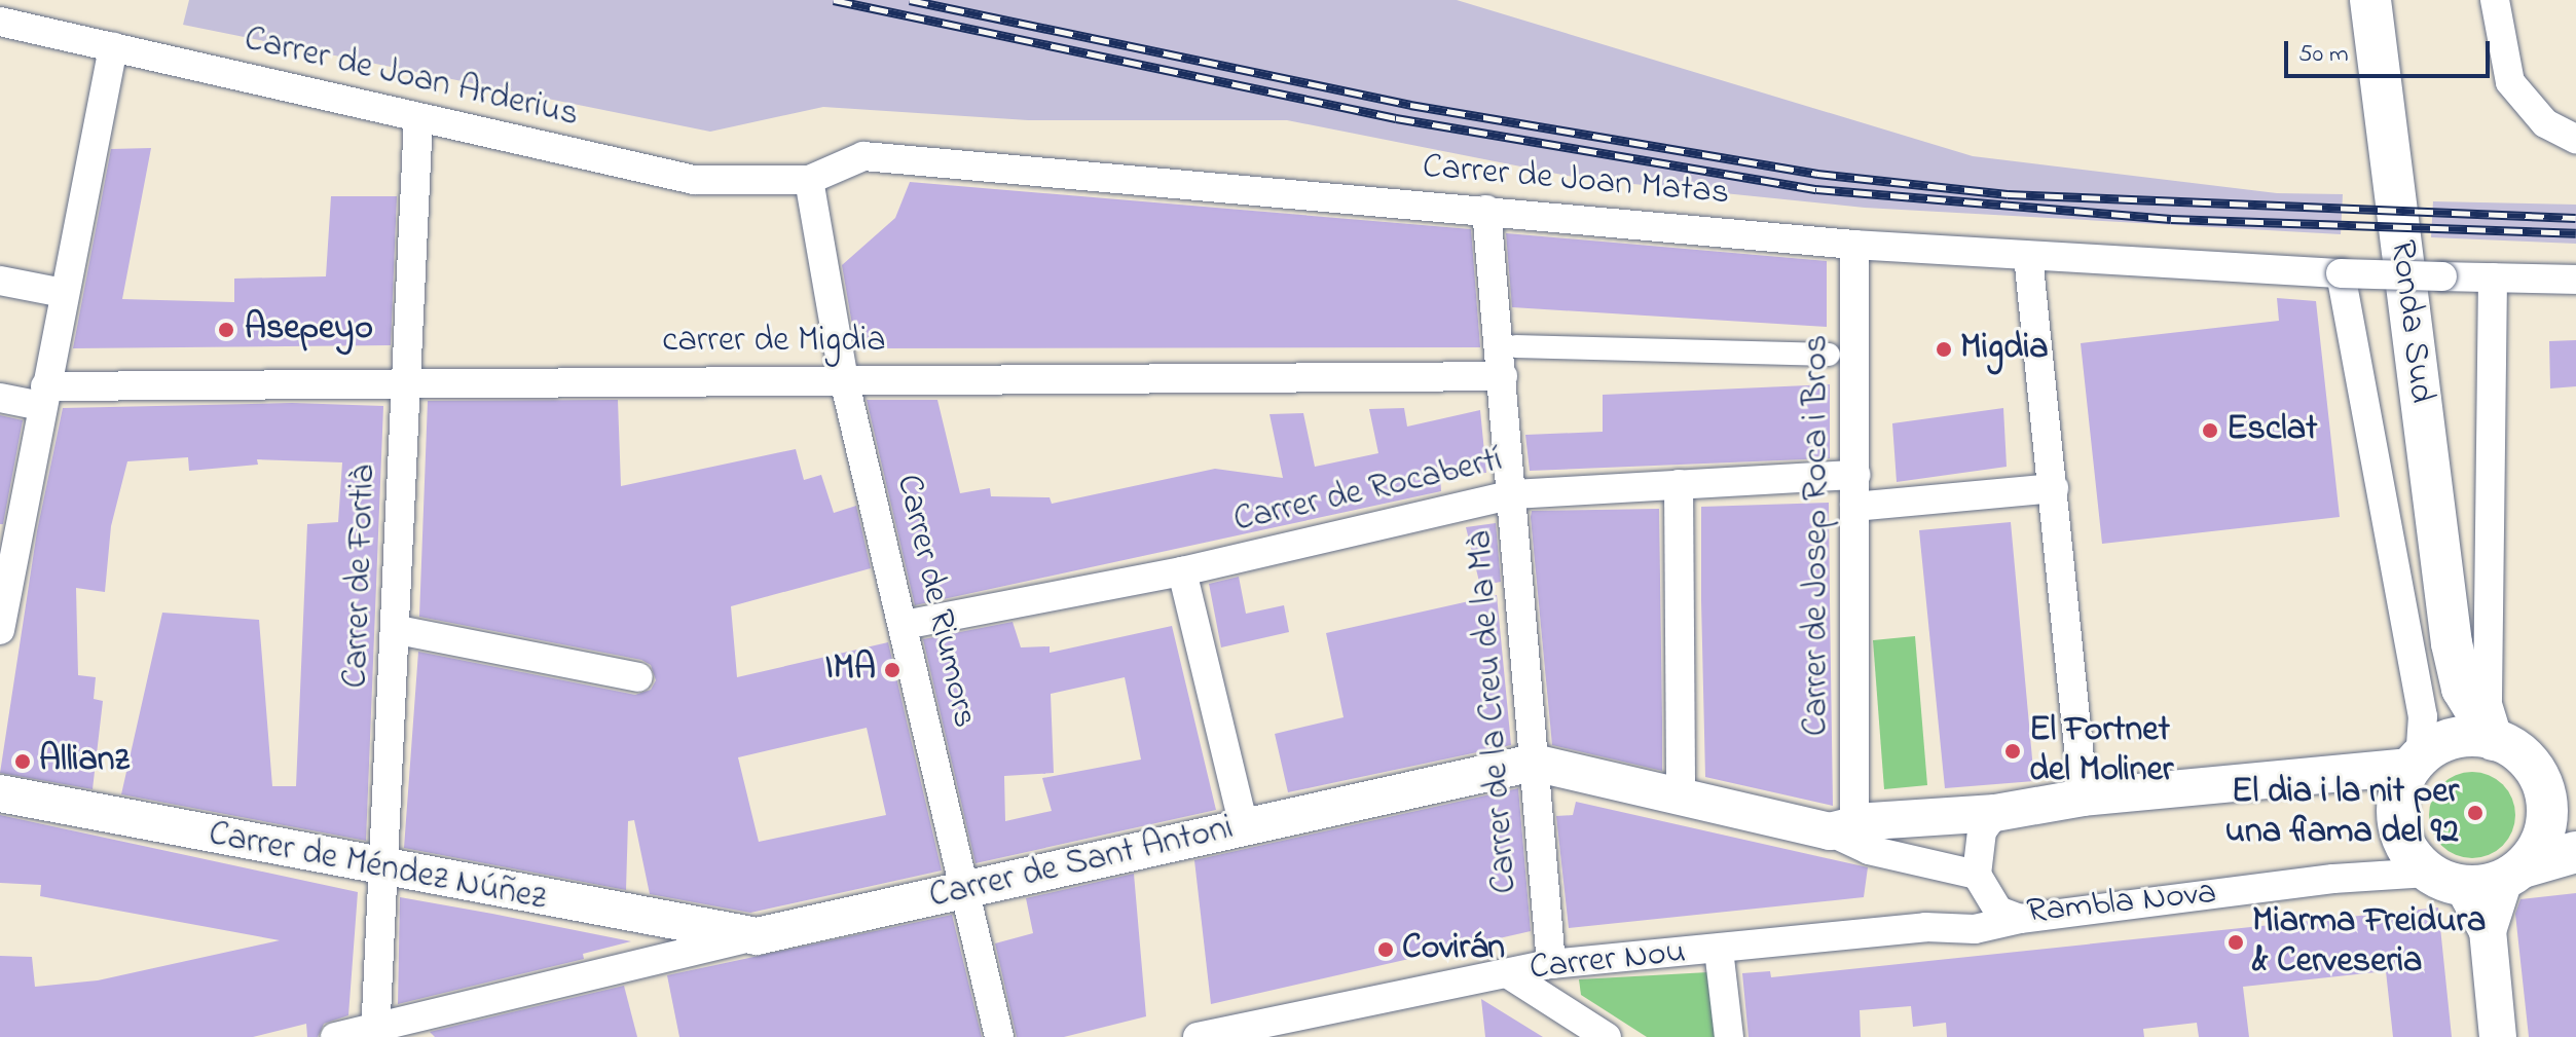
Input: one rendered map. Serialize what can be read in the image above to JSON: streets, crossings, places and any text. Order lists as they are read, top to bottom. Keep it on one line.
{"streets":{"main road":["Ronda Sud"],"street":["Carrer de Joan Arderius","Carrer de Joan Matas","carrer de Migdia","Carrer de Rocabertí","Carrer de Josep Roca i Bros","Carrer de Fortià","Carrer de Riumors","Carrer de la Creu de la Mà","Carrer de Sant Antoni","Carrer de Méndez Núñez","Rambla Nova","Carrer Nou"]},"crossings":[["Carrer de Joan Arderius","Carrer de Joan Matas"],["Carrer de Joan Arderius","Carrer de Fortià"],["Carrer de Joan Arderius","Carrer de Riumors"],["Carrer de Joan Matas","Carrer de Josep Roca i Bros"],["Carrer de Joan Matas","Carrer de Riumors"],["Carrer de Joan Matas","Carrer de la Creu de la Mà"],["Ronda Sud","Rambla Nova"],["carrer de Migdia","Carrer de Fortià"],["carrer de Migdia","Carrer de Riumors"],["carrer de Migdia","Carrer de la Creu de la Mà"],["Carrer de Rocabertí","Carrer de Josep Roca i Bros"],["Carrer de Rocabertí","Carrer de Riumors"],["Carrer de Rocabertí","Carrer de la Creu de la Mà"],["Carrer de Josep Roca i Bros","Carrer de Sant Antoni"],["Carrer de Fortià","Carrer de Sant Antoni"],["Carrer de Fortià","Carrer de Méndez Núñez"],["Carrer de Riumors","Carrer de Sant Antoni"],["Carrer de la Creu de la Mà","Carrer de Sant Antoni"],["Carrer de la Creu de la Mà","Carrer Nou"],["Carrer de Sant Antoni","Carrer de Méndez Núñez"],["Carrer de Sant Antoni","Rambla Nova"],["Carrer de Sant Antoni","Carrer Nou"],["Rambla Nova","Carrer Nou"]],"places":["Asepeyo","Migdia","Esclat","IMA","El Fortnet del Moliner","Allianz","El dia i la nit per una flama del 92","Miarma Freidura & Cerveseria","Covirán"],"scale_bar":"50 m"}
